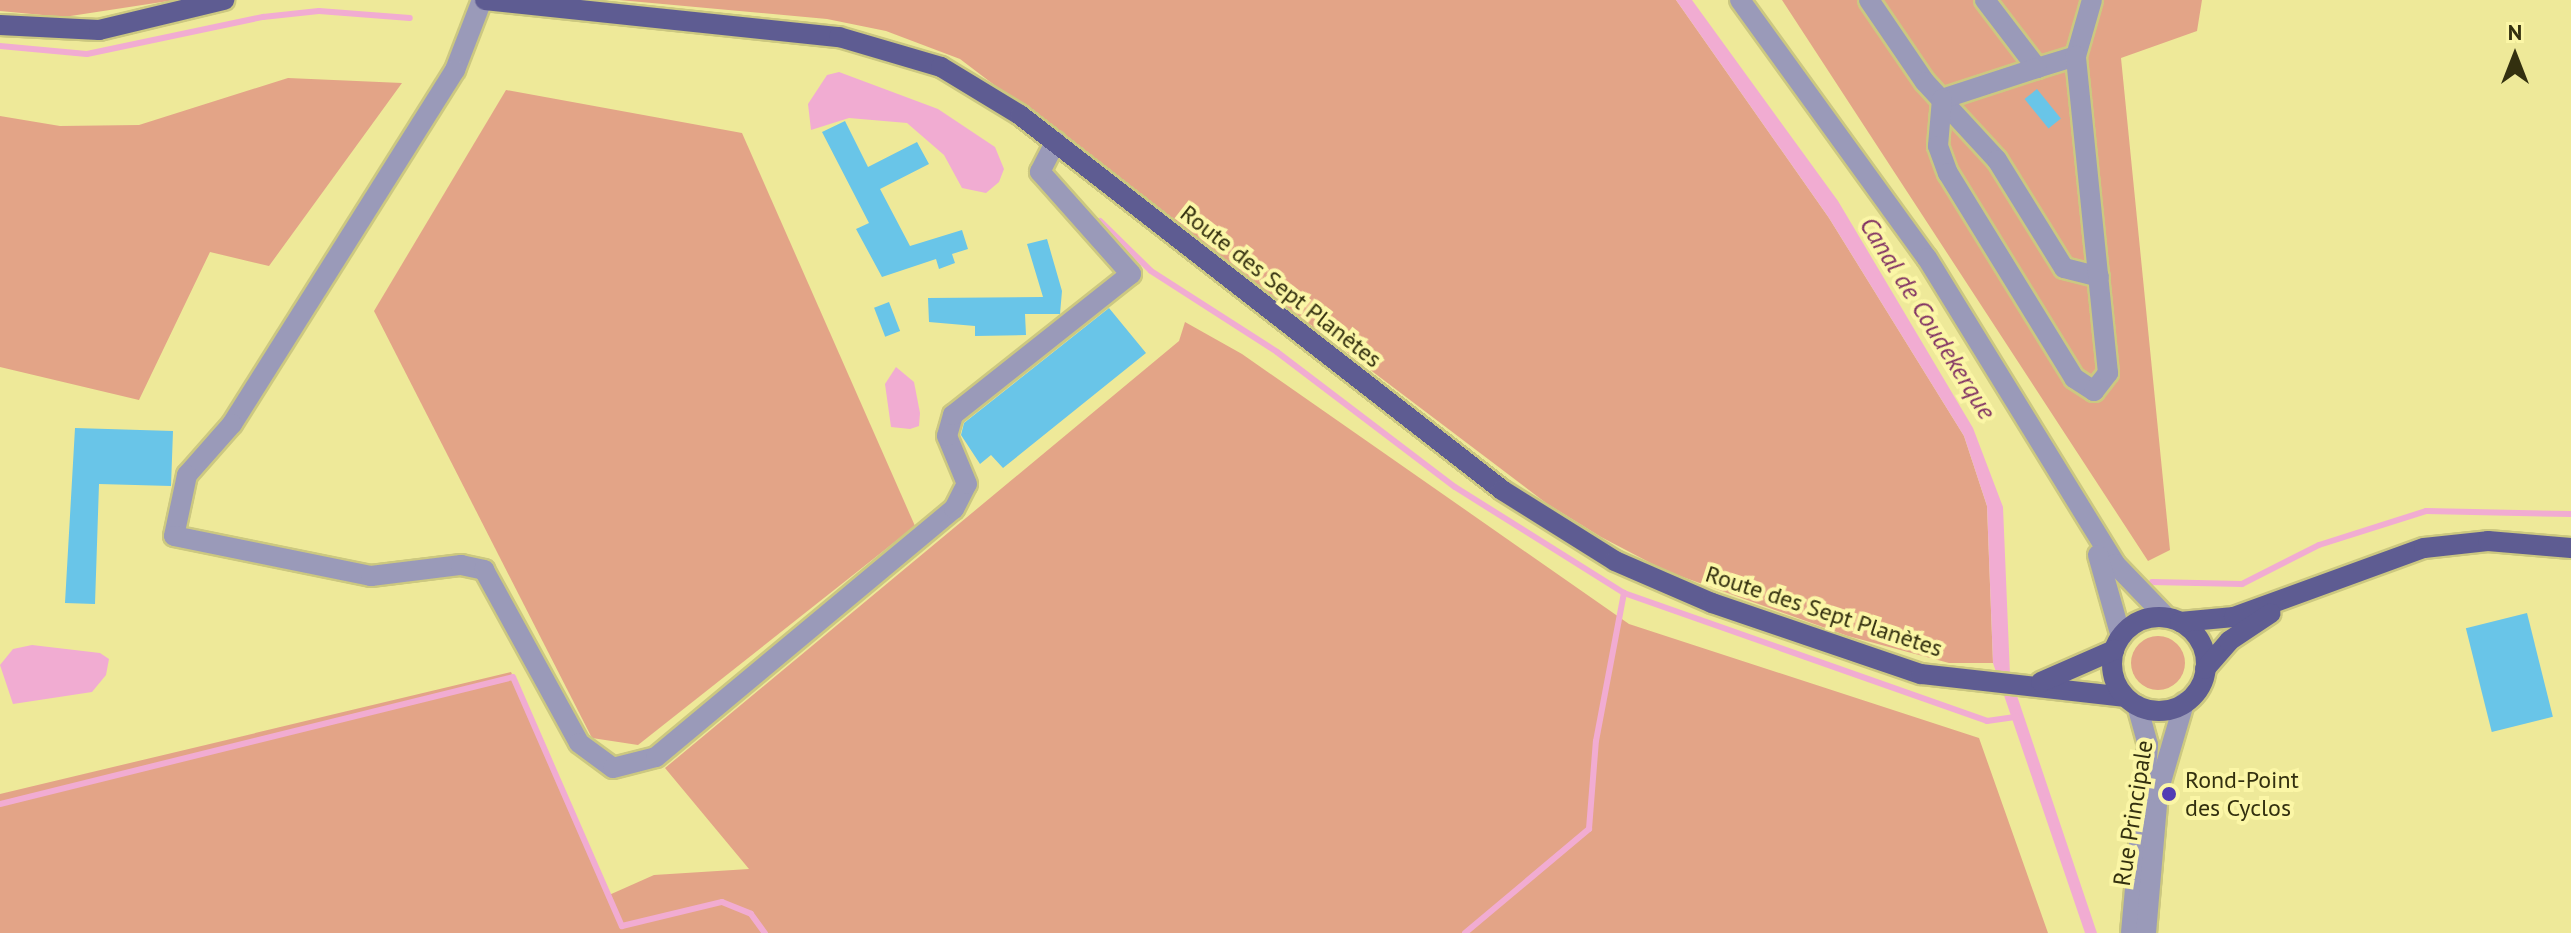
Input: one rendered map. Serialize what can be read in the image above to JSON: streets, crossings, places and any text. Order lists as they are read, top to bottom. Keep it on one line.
{"streets":{"main road":["Route des Sept Planètes"],"street":["Rue Principale"]},"crossings":[["Route des Sept Planètes","Rue Principale"]],"water":["Canal de Coudekerque"],"places":["Rond-Point des Cyclos"],"north":"top"}
